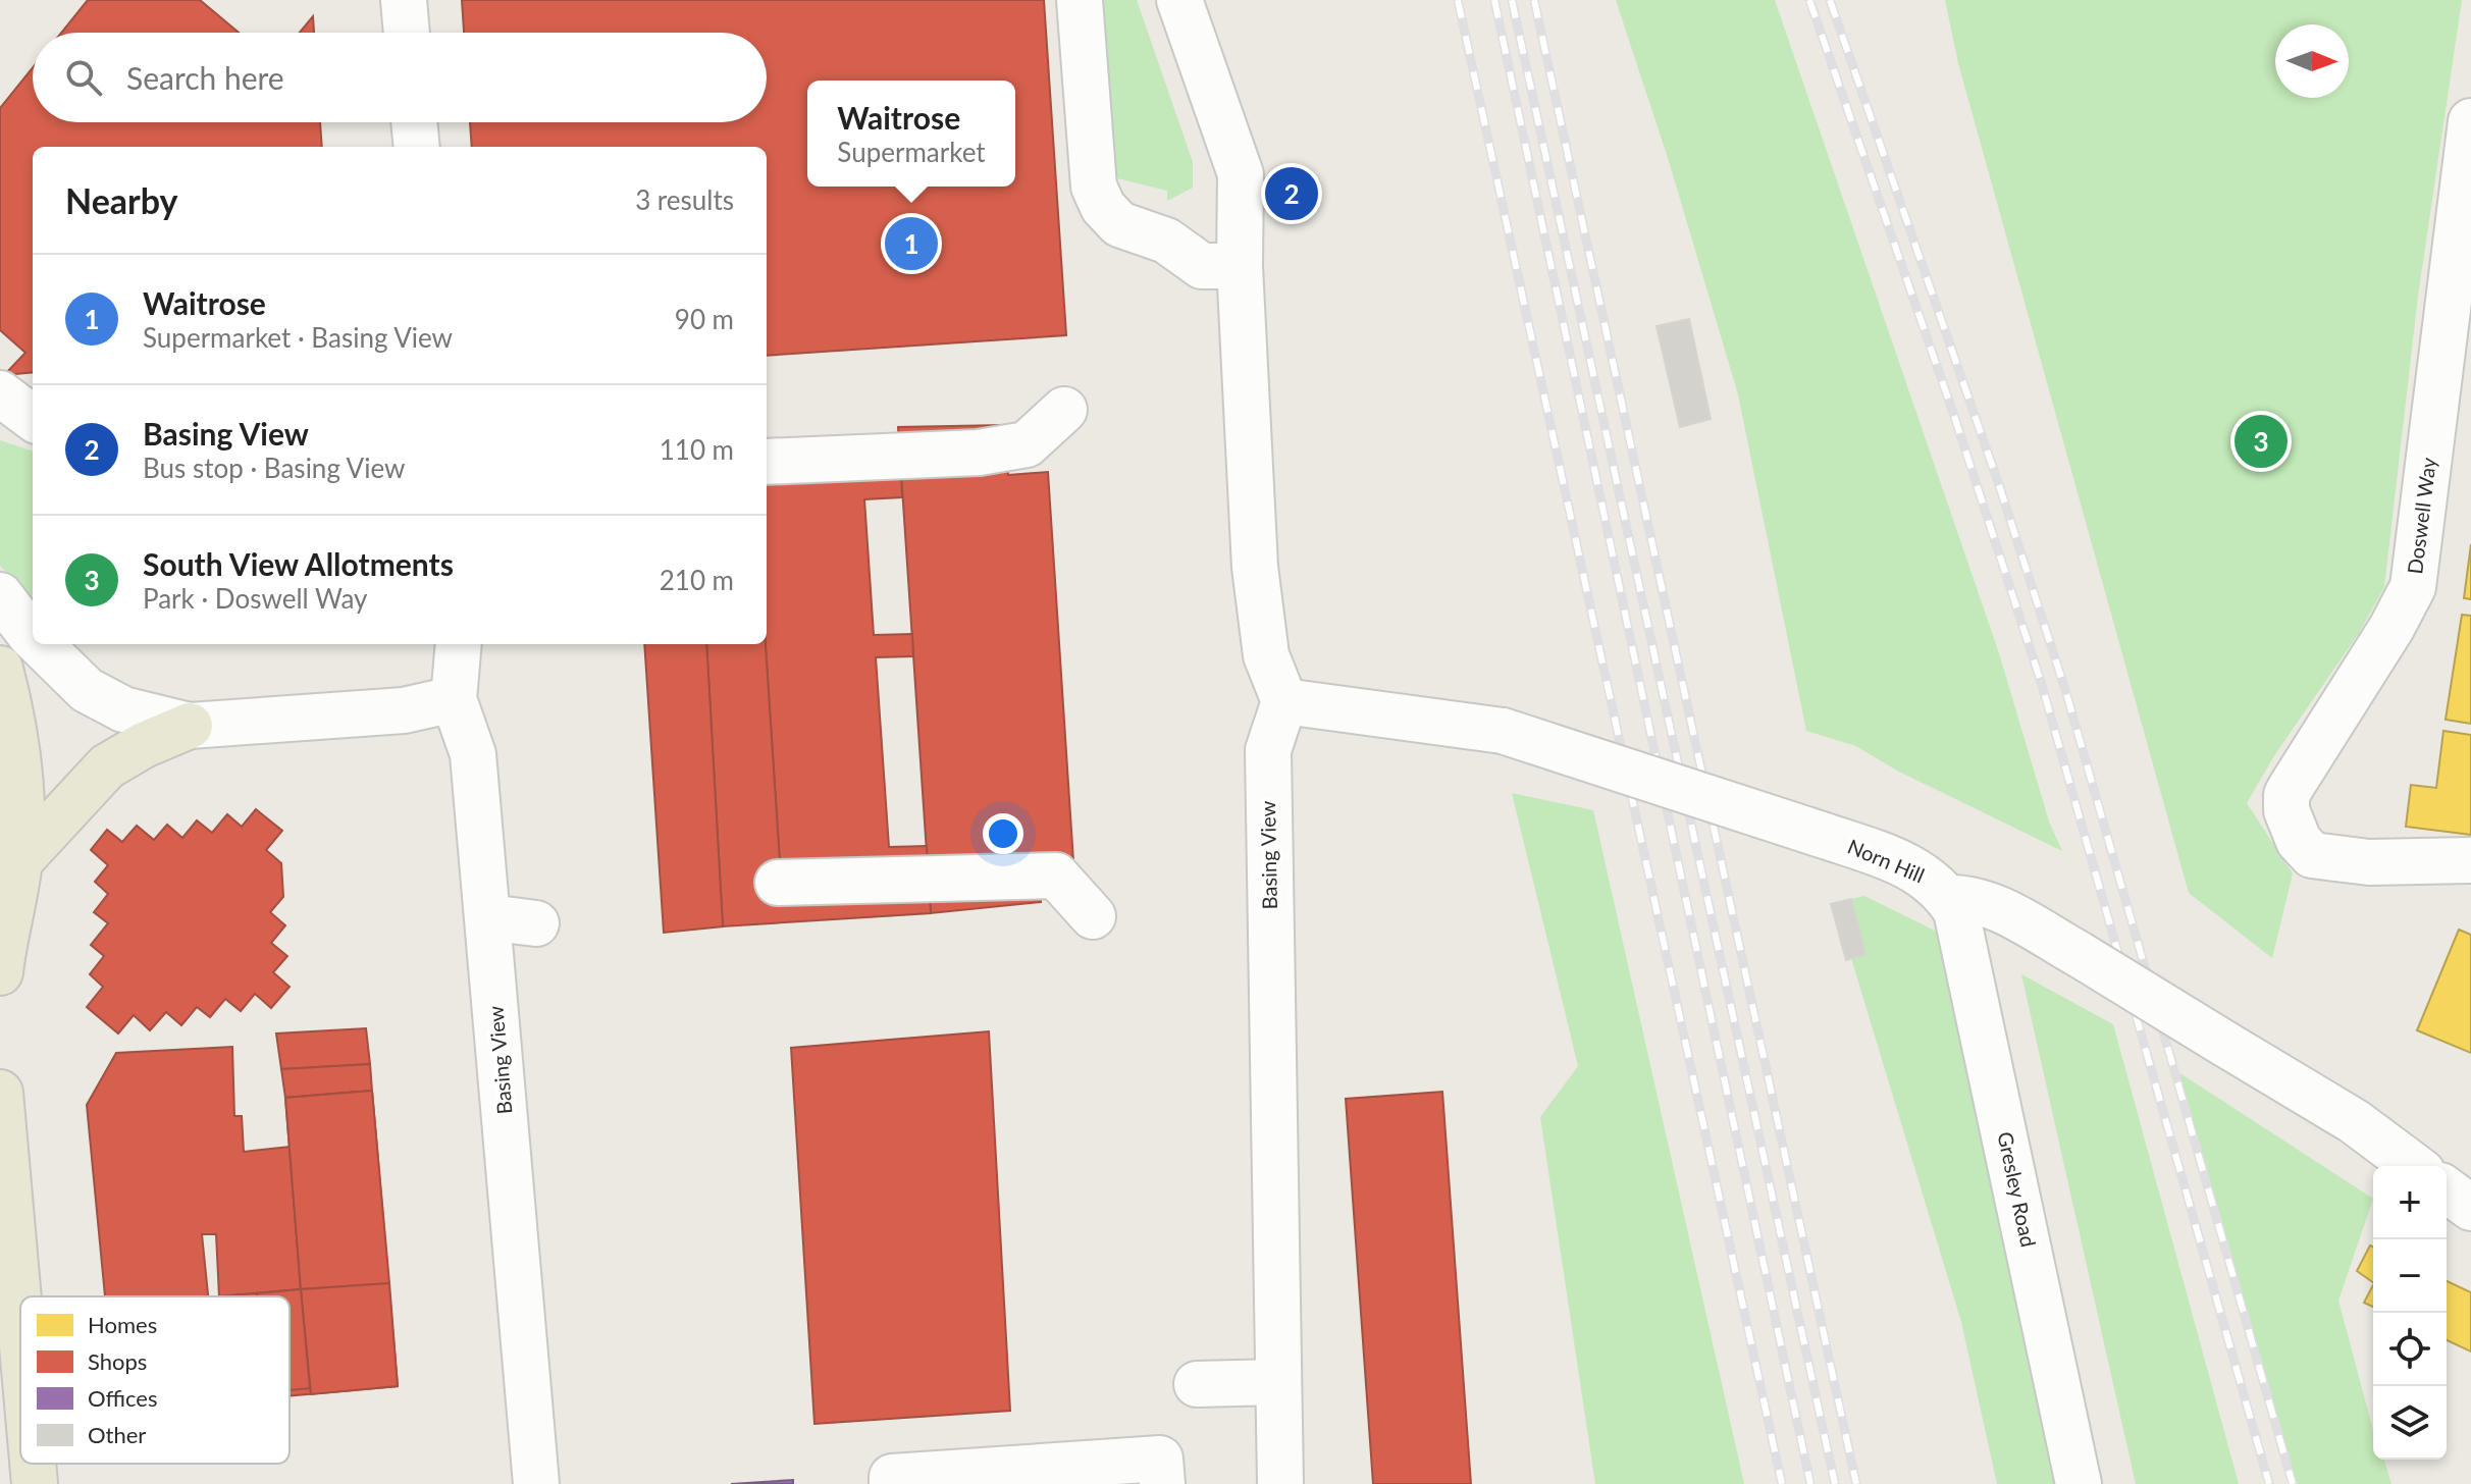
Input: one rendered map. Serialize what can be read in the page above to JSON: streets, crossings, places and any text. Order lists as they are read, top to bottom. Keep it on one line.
{"streets":{"street":["Doswell Way","Basing View","Norn Hill","Gresley Road"]},"crossings":[["Basing View","Norn Hill"],["Norn Hill","Gresley Road"]],"legend":["Homes","Shops","Offices","Other"],"north":"right","page":{"search":"Search here","popup":["Waitrose","Supermarket"],"heading":["Nearby","3 results"],"pins":["2","1","3"],"list":[{"mark":"1","name":"Waitrose","note":"Supermarket · Basing View","value":"90 m"},{"mark":"2","name":"Basing View","note":"Bus stop · Basing View","value":"110 m"},{"mark":"3","name":"South View Allotments","note":"Park · Doswell Way","value":"210 m"}],"map_buttons":["+","−"]}}
